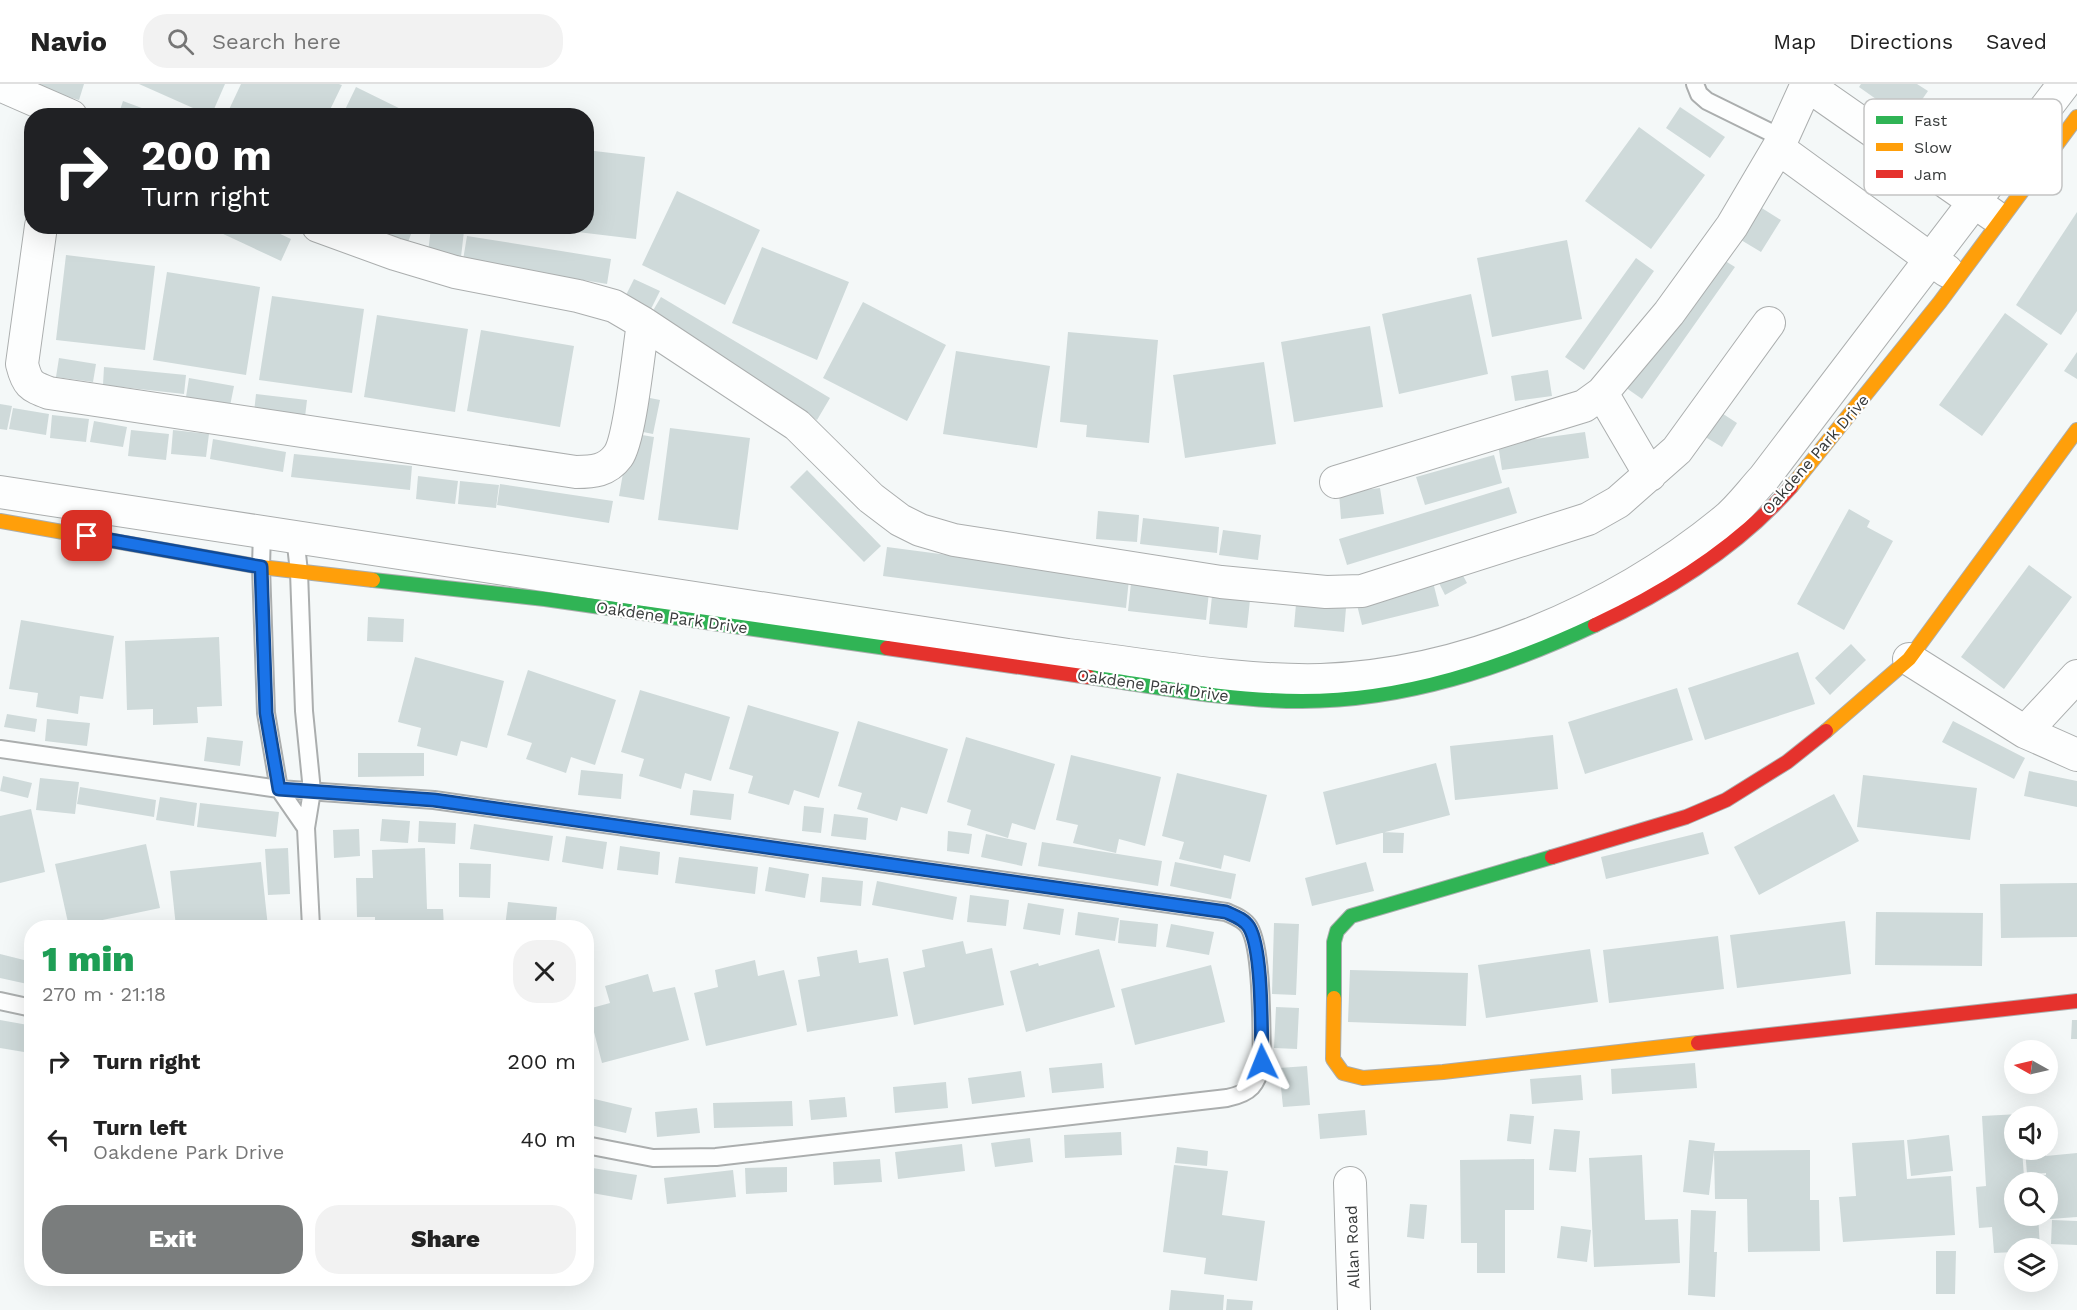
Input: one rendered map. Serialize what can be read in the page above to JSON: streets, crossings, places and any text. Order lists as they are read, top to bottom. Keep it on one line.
{"streets":{"street":["Oakdene Park Drive","Allan Road"]},"legend":["Fast","Slow","Jam"],"north":"left","page":{"header":"Navio","search":"Search here","nav":["Map","Directions","Saved"],"turn":["200 m","Turn right"],"heading":["1 min","270 m · 21:18"],"list":[{"name":"Turn right","value":"200 m"},{"name":"Turn left","note":"Oakdene Park Drive","value":"40 m"}],"buttons":["Exit","Share"]}}
